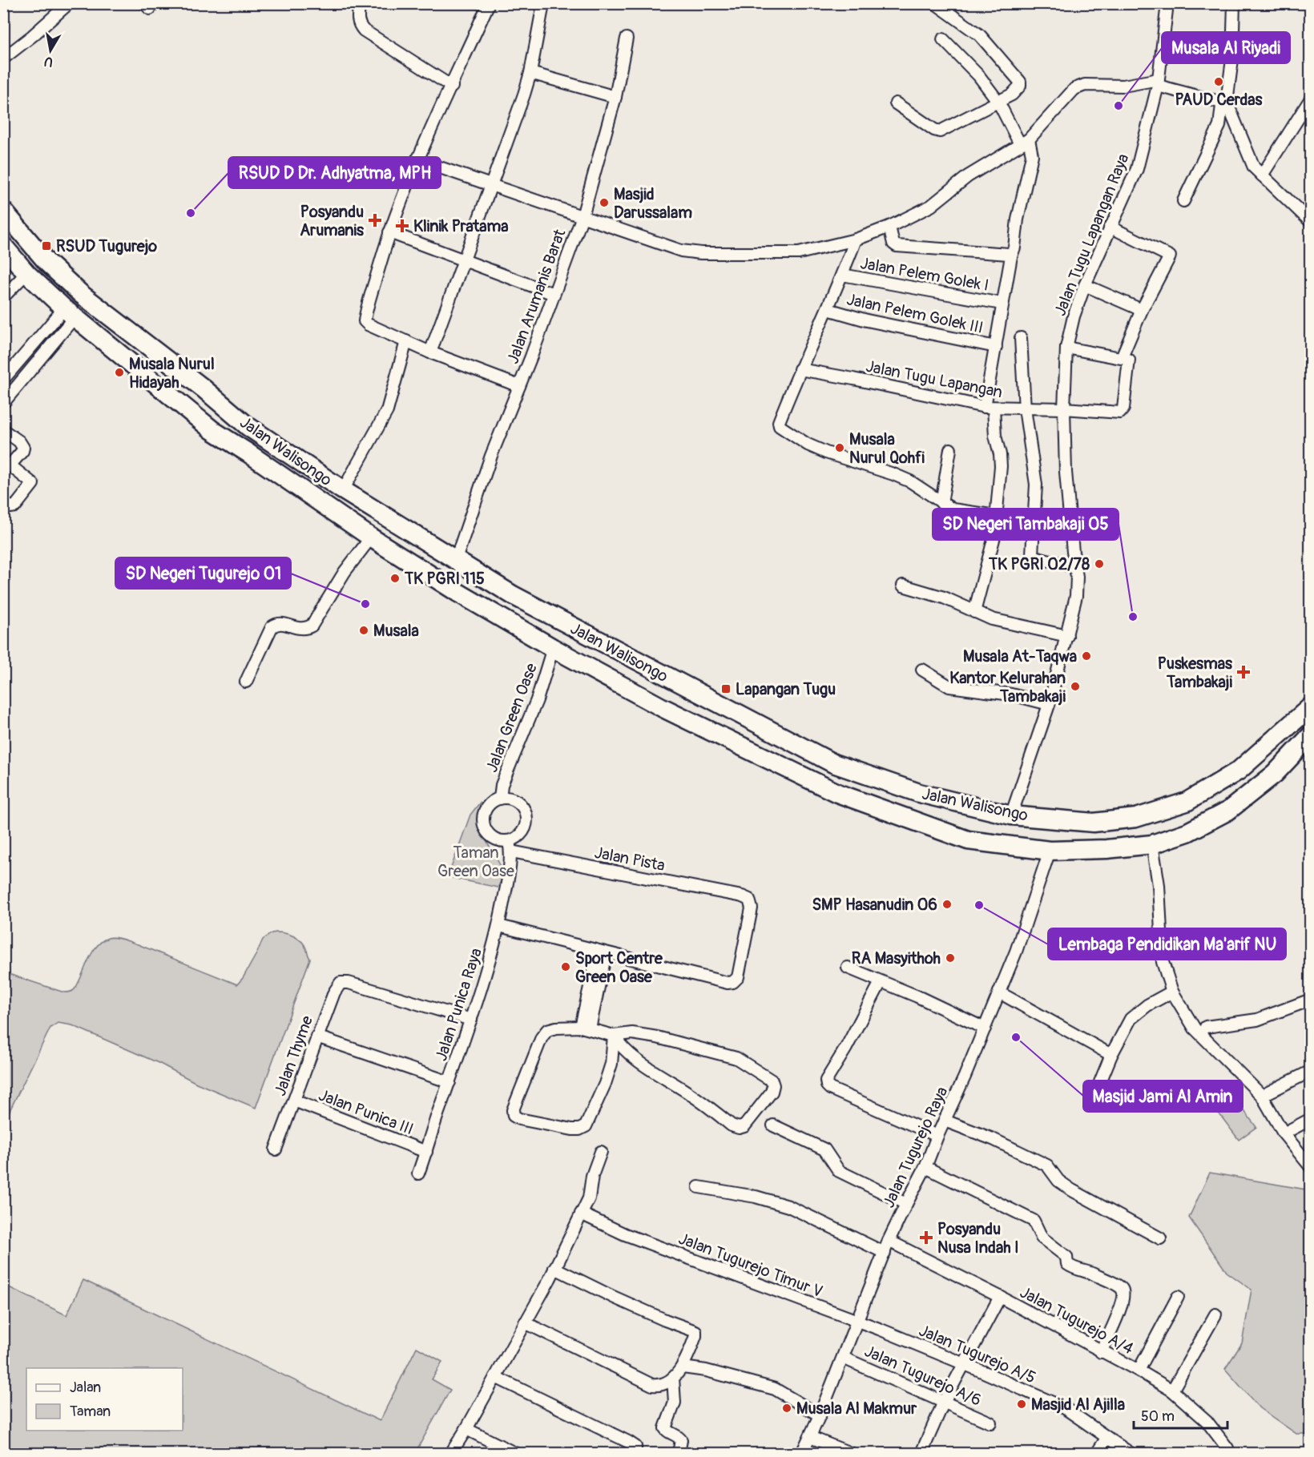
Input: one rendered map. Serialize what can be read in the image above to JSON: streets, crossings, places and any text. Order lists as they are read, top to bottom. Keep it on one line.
{"streets":{"highway":["Jalan Walisongo"],"street":["Jalan Tugu Lapangan Raya","Jalan Pelem Golek I","Jalan Arumanis Barat","Jalan Pelem Golek III","Jalan Tugu Lapangan","Jalan Green Oase","Jalan Pista","Jalan Punica Raya","Jalan Thyme","Jalan Punica III","Jalan Tugurejo Raya","Jalan Tugurejo Timur V","Jalan Tugurejo A/4","Jalan Tugurejo A/5","Jalan Tugurejo A/6"]},"crossings":[["Jalan Tugu Lapangan Raya","Jalan Tugu Lapangan"],["Jalan Tugu Lapangan Raya","Jalan Walisongo"],["Jalan Arumanis Barat","Jalan Walisongo"],["Jalan Walisongo","Jalan Green Oase"],["Jalan Walisongo","Jalan Tugurejo Raya"],["Jalan Green Oase","Jalan Pista"],["Jalan Green Oase","Jalan Punica Raya"],["Jalan Pista","Jalan Punica Raya"],["Jalan Punica Raya","Jalan Thyme"],["Jalan Punica Raya","Jalan Punica III"],["Jalan Thyme","Jalan Punica III"],["Jalan Tugurejo Raya","Jalan Tugurejo Timur V"],["Jalan Tugurejo Raya","Jalan Tugurejo A/4"],["Jalan Tugurejo Raya","Jalan Tugurejo A/5"],["Jalan Tugurejo Raya","Jalan Tugurejo A/6"],["Jalan Tugurejo Timur V","Jalan Tugurejo A/5"]],"parks":["Taman Green Oase"],"places":{"other":["PAUD Cerdas","Musala Al Riyadi","Masjid Darussalam","RSUD D Dr. Adhyatma, MPH","Musala Nurul Hidayah","Musala Nurul Qohfi","TK PGRI 02/78","TK PGRI 115","SD Negeri Tugurejo 01","SD Negeri Tambakaji 05","Musala","Musala At-Taqwa","Kantor Kelurahan Tambakaji","SMP Hasanudin 06","Lembaga Pendidikan Ma'arif NU","RA Masyithoh","Sport Centre Green Oase","Masjid Jami Al Amin","Masjid Al Ajilla","Musala Al Makmur"],"health":["Posyandu Arumanis","Klinik Pratama","Puskesmas Tambakaji","Posyandu Nusa Indah I"],"transit":["RSUD Tugurejo","Lapangan Tugu"]},"legend":["Jalan","Taman"],"scale_bar":"50 m","north":"bottom"}
